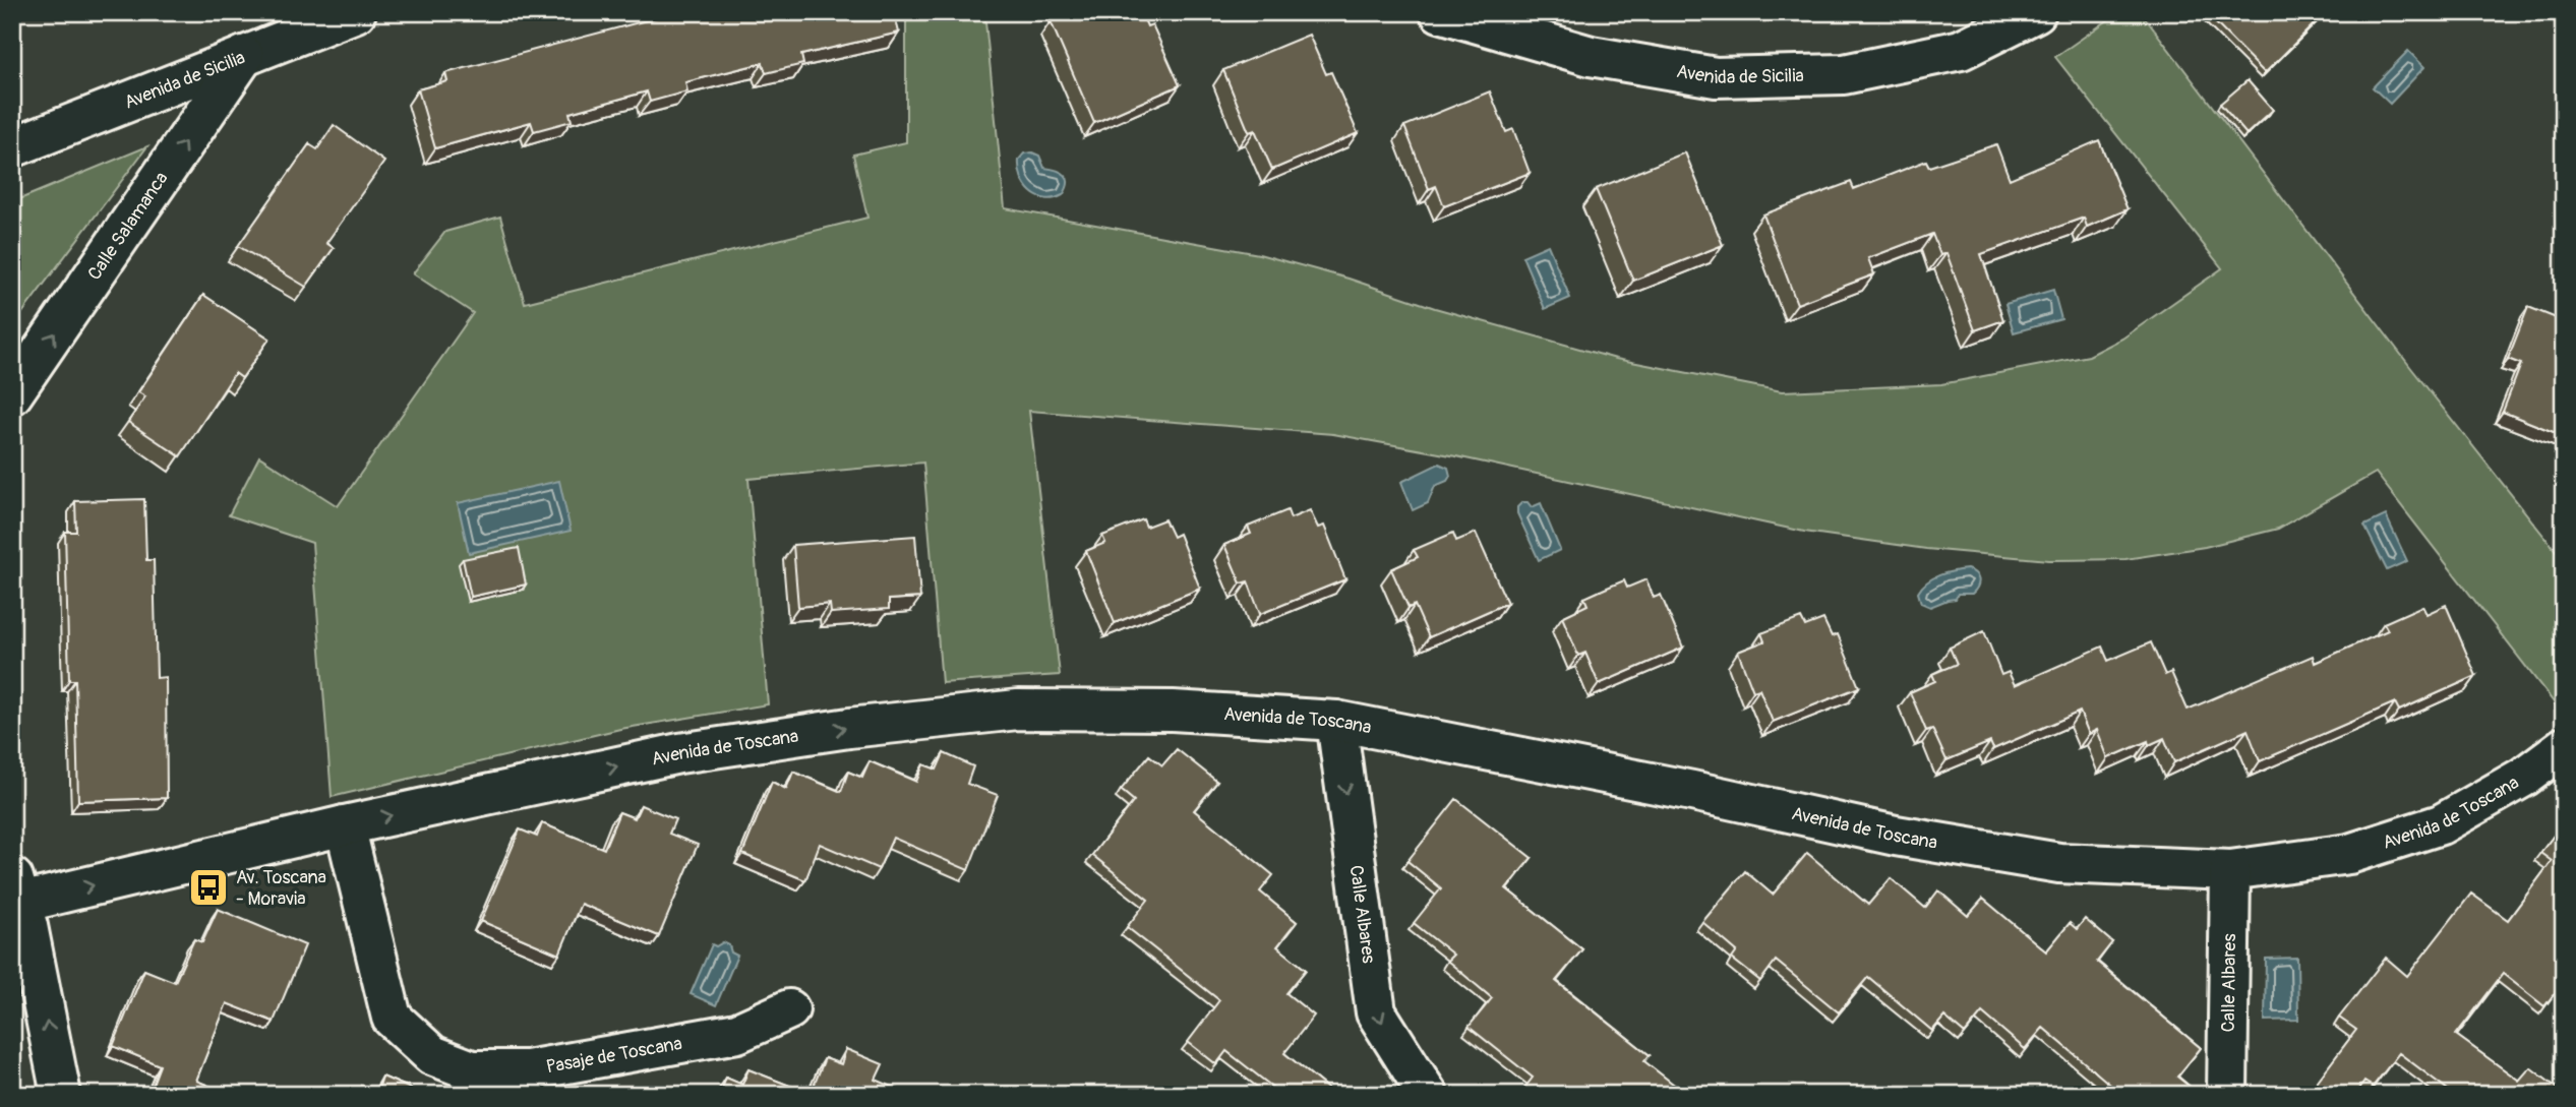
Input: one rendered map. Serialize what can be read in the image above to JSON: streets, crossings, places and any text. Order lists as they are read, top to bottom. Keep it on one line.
{"streets":{"street":["Avenida de Sicilia","Calle Salamanca","Avenida de Toscana","Calle Albares","Pasaje de Toscana"]},"crossings":[["Avenida de Sicilia","Calle Salamanca"],["Avenida de Toscana","Calle Albares"],["Avenida de Toscana","Pasaje de Toscana"]],"one_way":["Calle Salamanca","Avenida de Toscana","Calle Albares"],"places":{"bus stop":["Av. Toscana - Moravia"]}}
